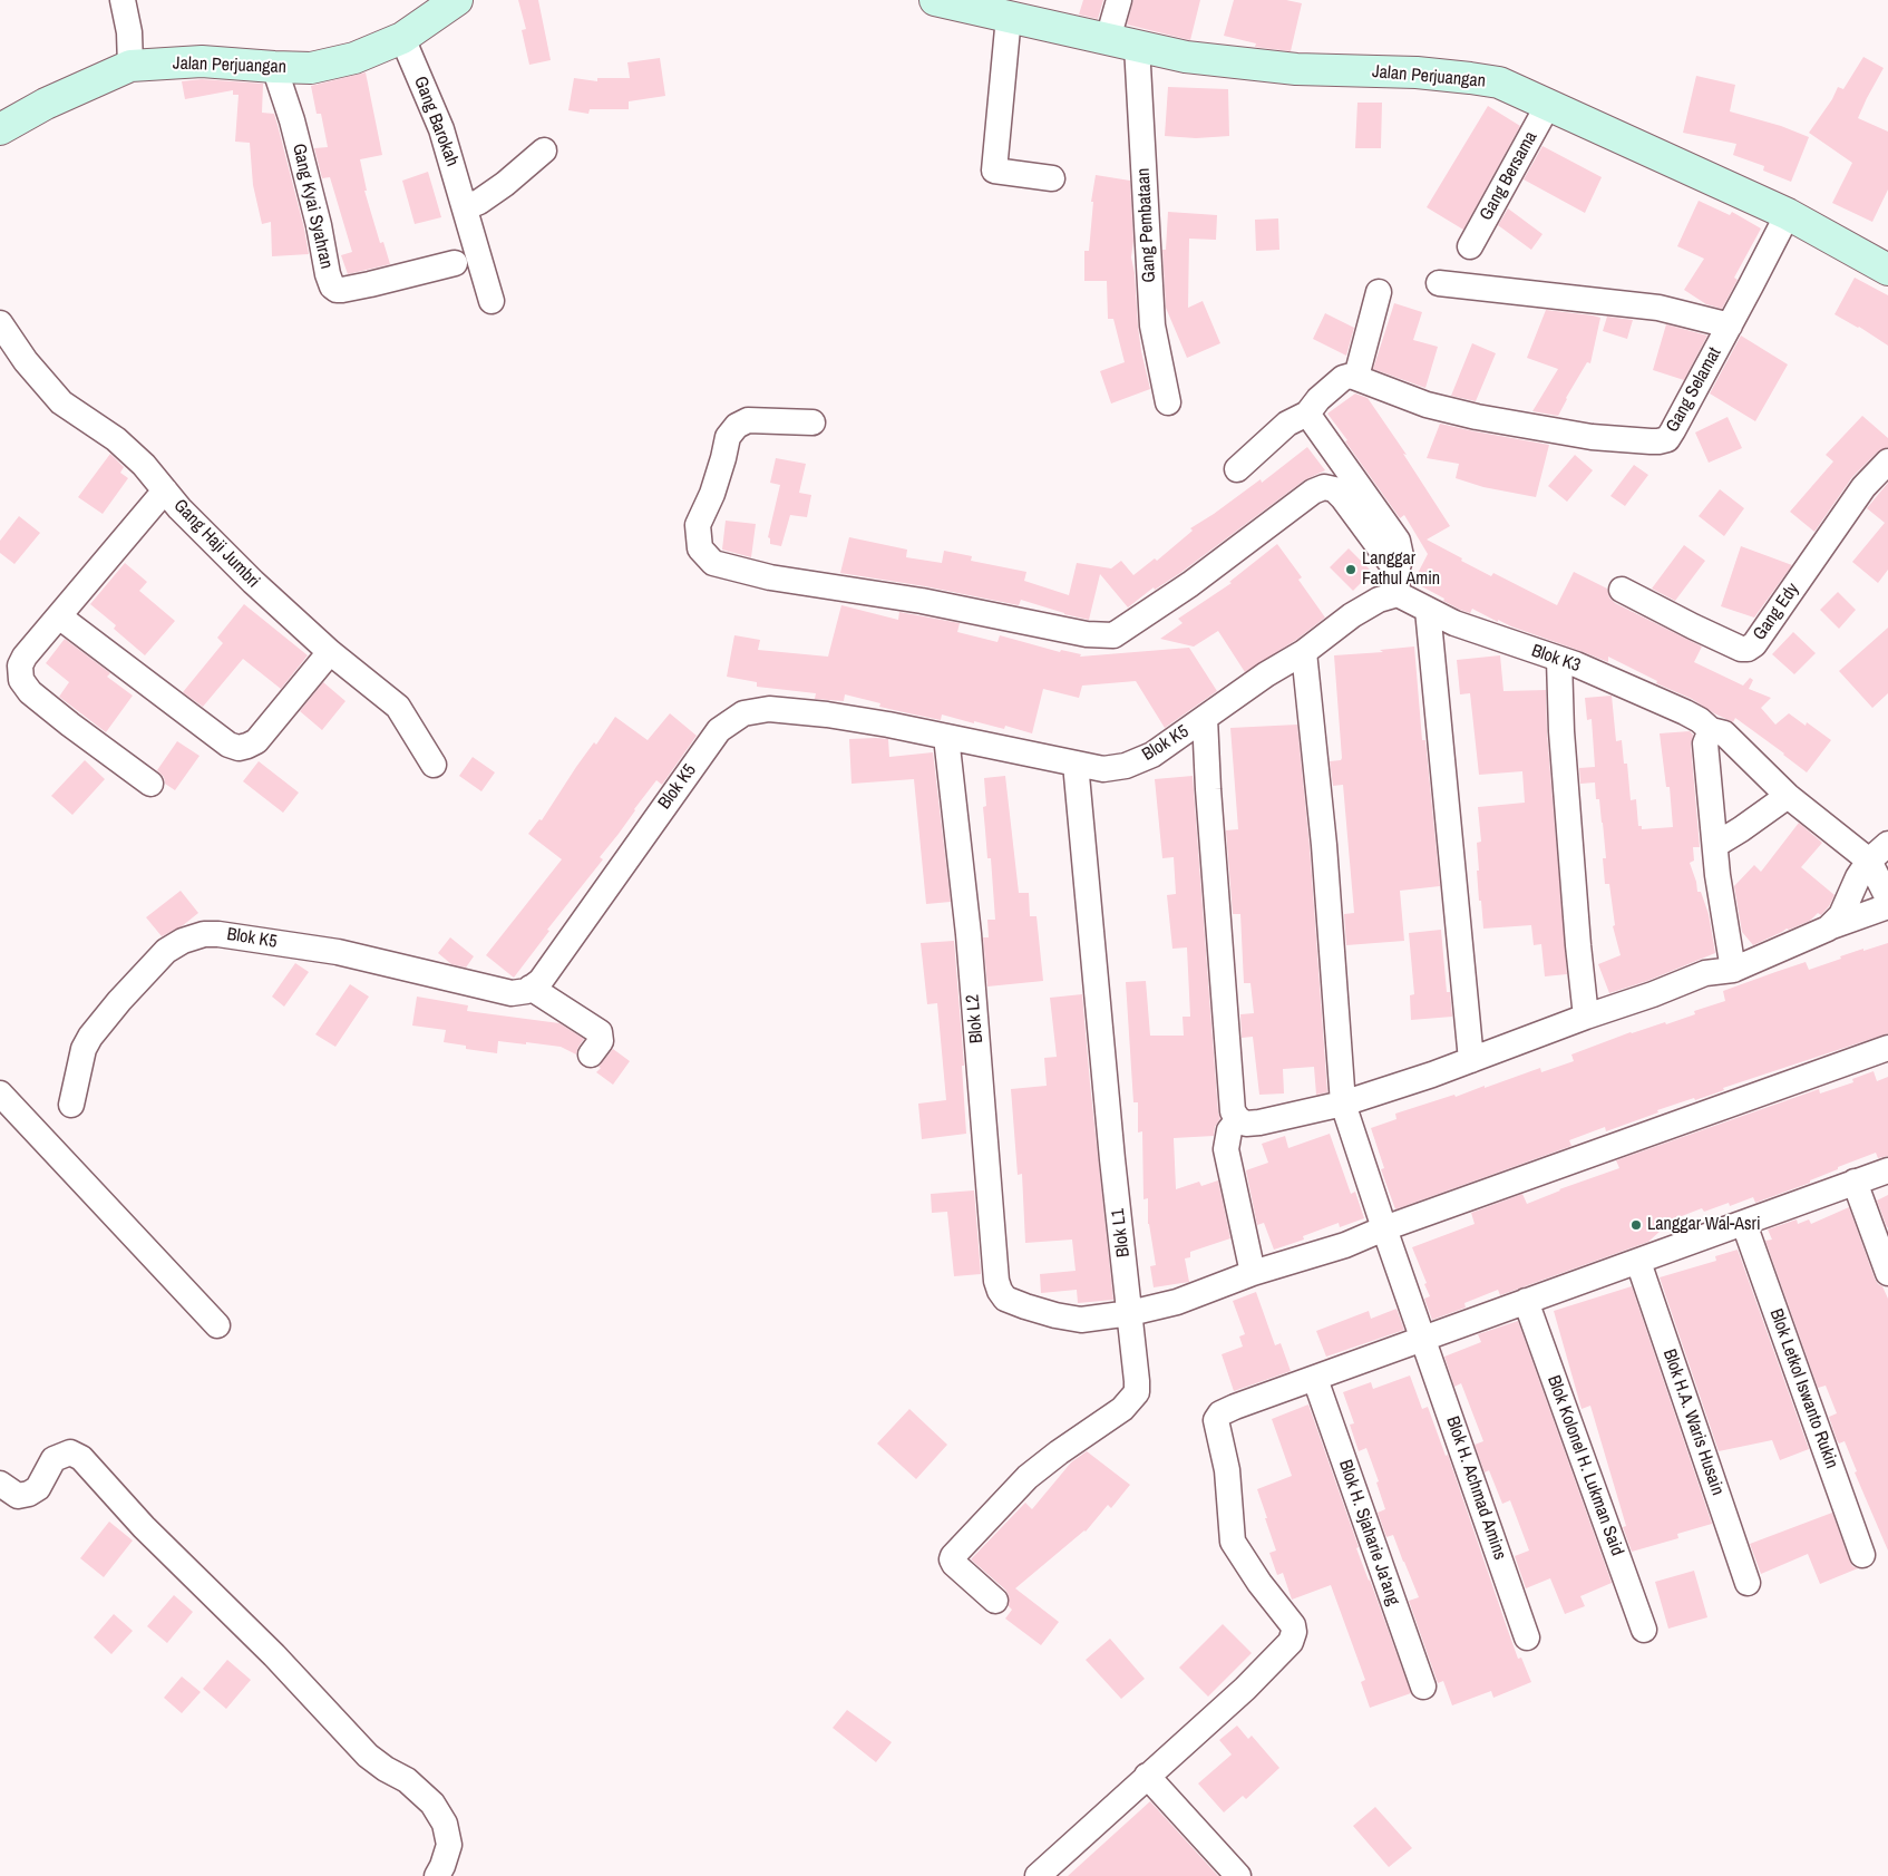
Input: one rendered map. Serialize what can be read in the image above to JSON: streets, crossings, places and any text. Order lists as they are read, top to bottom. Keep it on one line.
{"streets":{"street":["Jalan Perjuangan","Gang Barokah","Gang Bersama","Gang Kyai Syahran","Gang Pembataan","Gang Selamat","Gang Haji Jumbri","Gang Edy","Blok K3","Blok K5","Blok L2","Blok L1","Blok Letkol Iswanto Rukin","Blok H.A. Waris Husain","Blok Kolonel H. Lukman Said","Blok H. Achmad Amins","Blok H. Sjaharie Ja'ang"]},"crossings":[["Jalan Perjuangan","Gang Barokah"],["Jalan Perjuangan","Gang Bersama"],["Jalan Perjuangan","Gang Kyai Syahran"],["Jalan Perjuangan","Gang Pembataan"],["Jalan Perjuangan","Gang Selamat"],["Blok K3","Blok K5"],["Blok K5","Blok L2"],["Blok K5","Blok L1"],["Blok K5","Blok H. Achmad Amins"],["Blok L2","Blok L1"]],"places":["Langgar Fathul Amin","Langgar Wal-Asri"]}
